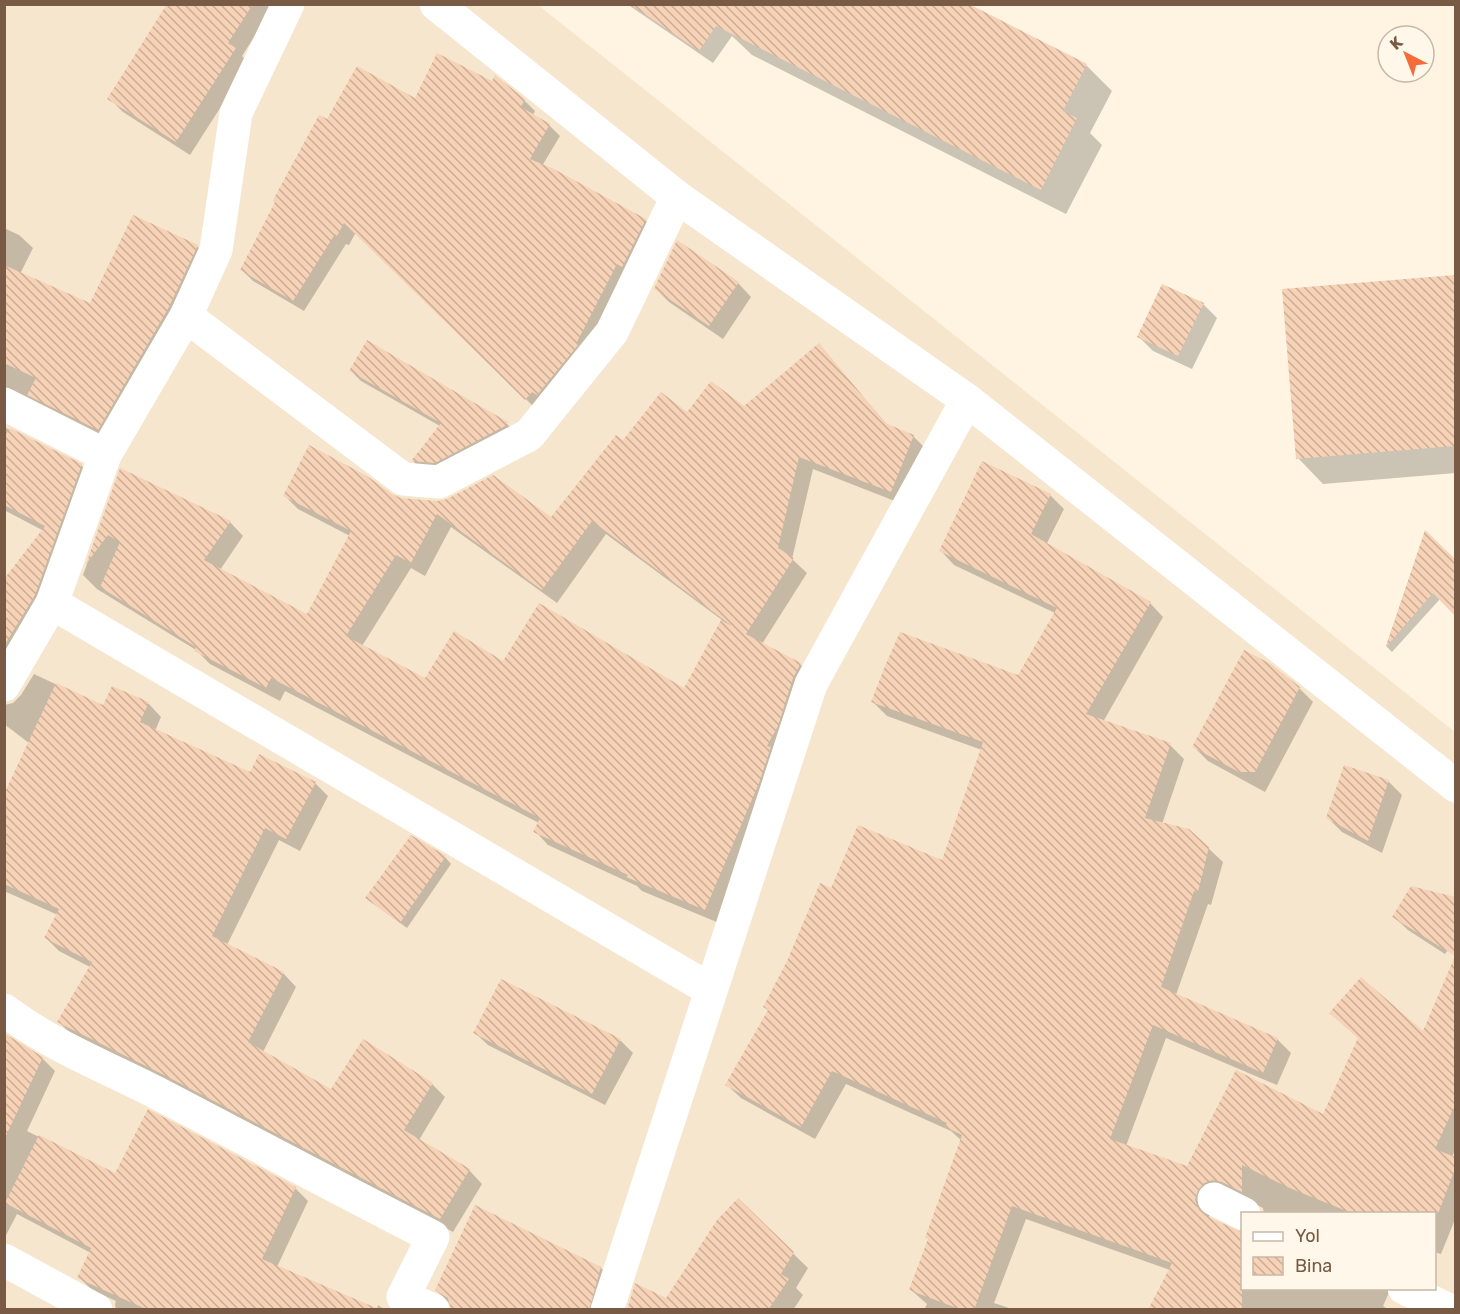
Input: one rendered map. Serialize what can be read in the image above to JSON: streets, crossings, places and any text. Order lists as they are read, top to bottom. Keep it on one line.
{"legend":["Yol","Bina"],"north":"top left"}
